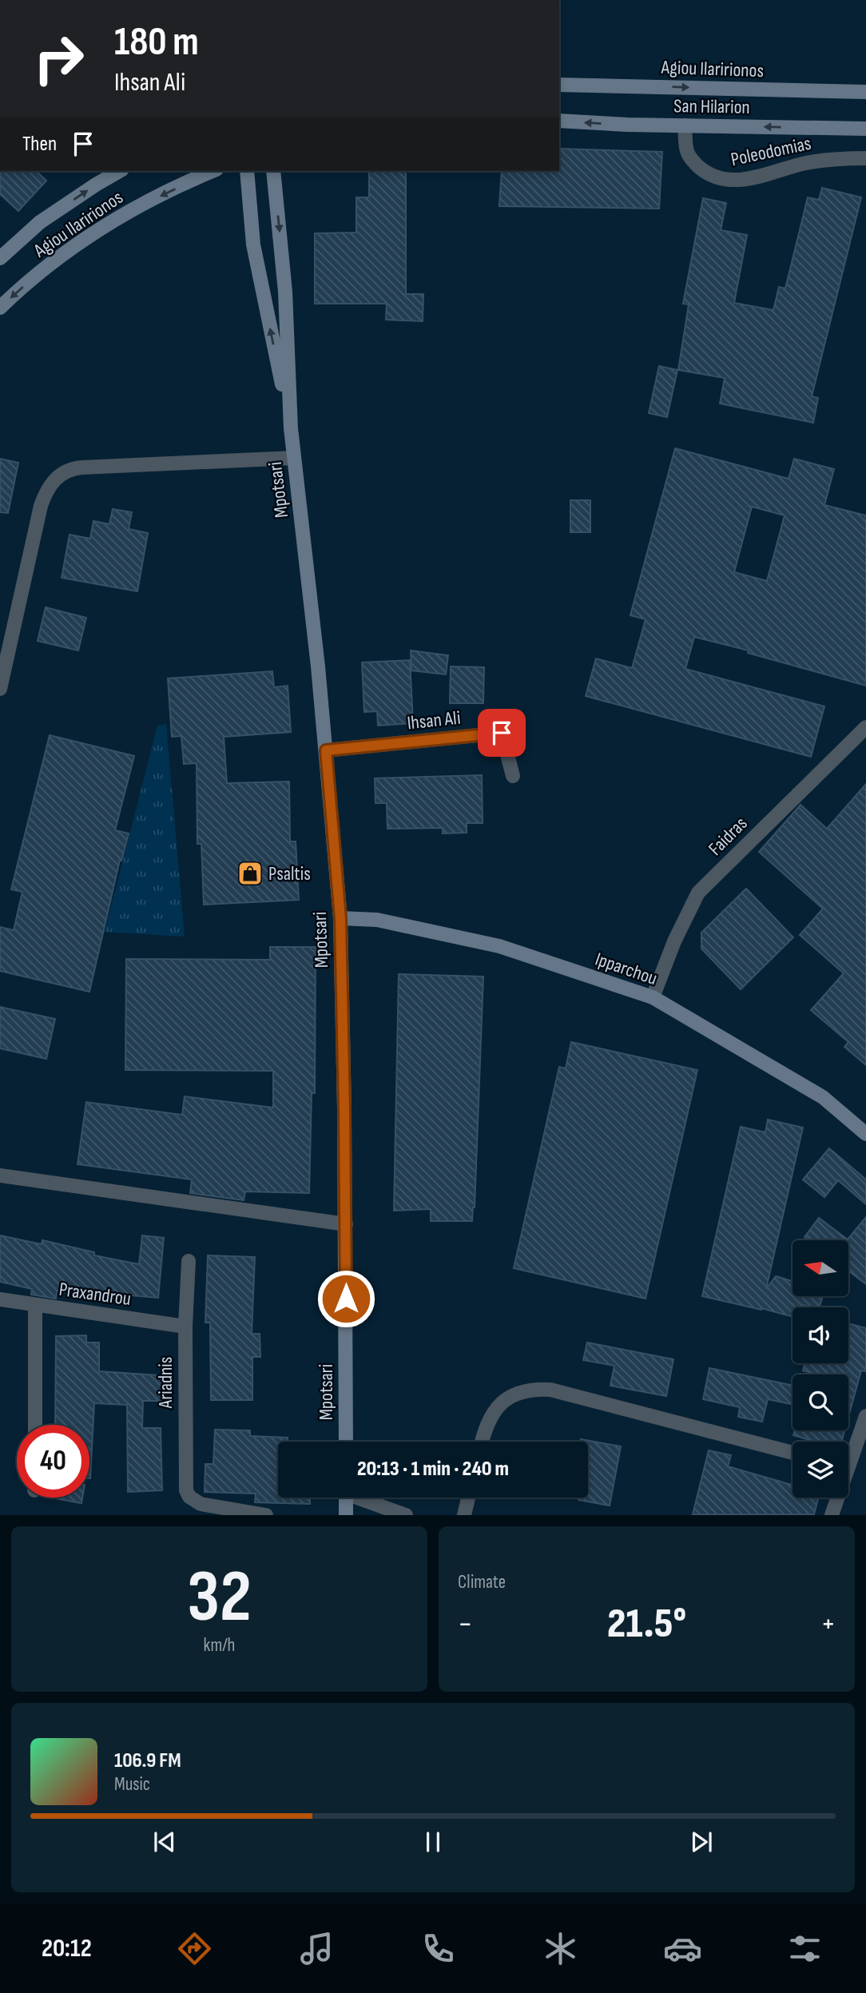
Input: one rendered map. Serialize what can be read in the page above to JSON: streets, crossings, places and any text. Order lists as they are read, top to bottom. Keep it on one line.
{"streets":{"street":["Agiou Ilaririonos","San Hilarion","Poleodomias","Mpotsari","Ihsan Ali","Faidras","Ipparchou","Praxandrou","Ariadnis"]},"crossings":[["San Hilarion","Poleodomias"],["Mpotsari","Ihsan Ali"],["Mpotsari","Ipparchou"],["Faidras","Ipparchou"],["Praxandrou","Ariadnis"]],"one_way":["San Hilarion"],"places":{"shop":["Psaltis"]},"north":"left","page":{"turn":["180 m","Ihsan Ali"],"then":"Then","limit":"40","trip":"20:13 · 1 min · 240 m","tile":[["32","km/h"],"Climate"],"heat":["−","21.5°","+"],"song":["106.9 FM","Music"],"tabs":"20:12"}}
